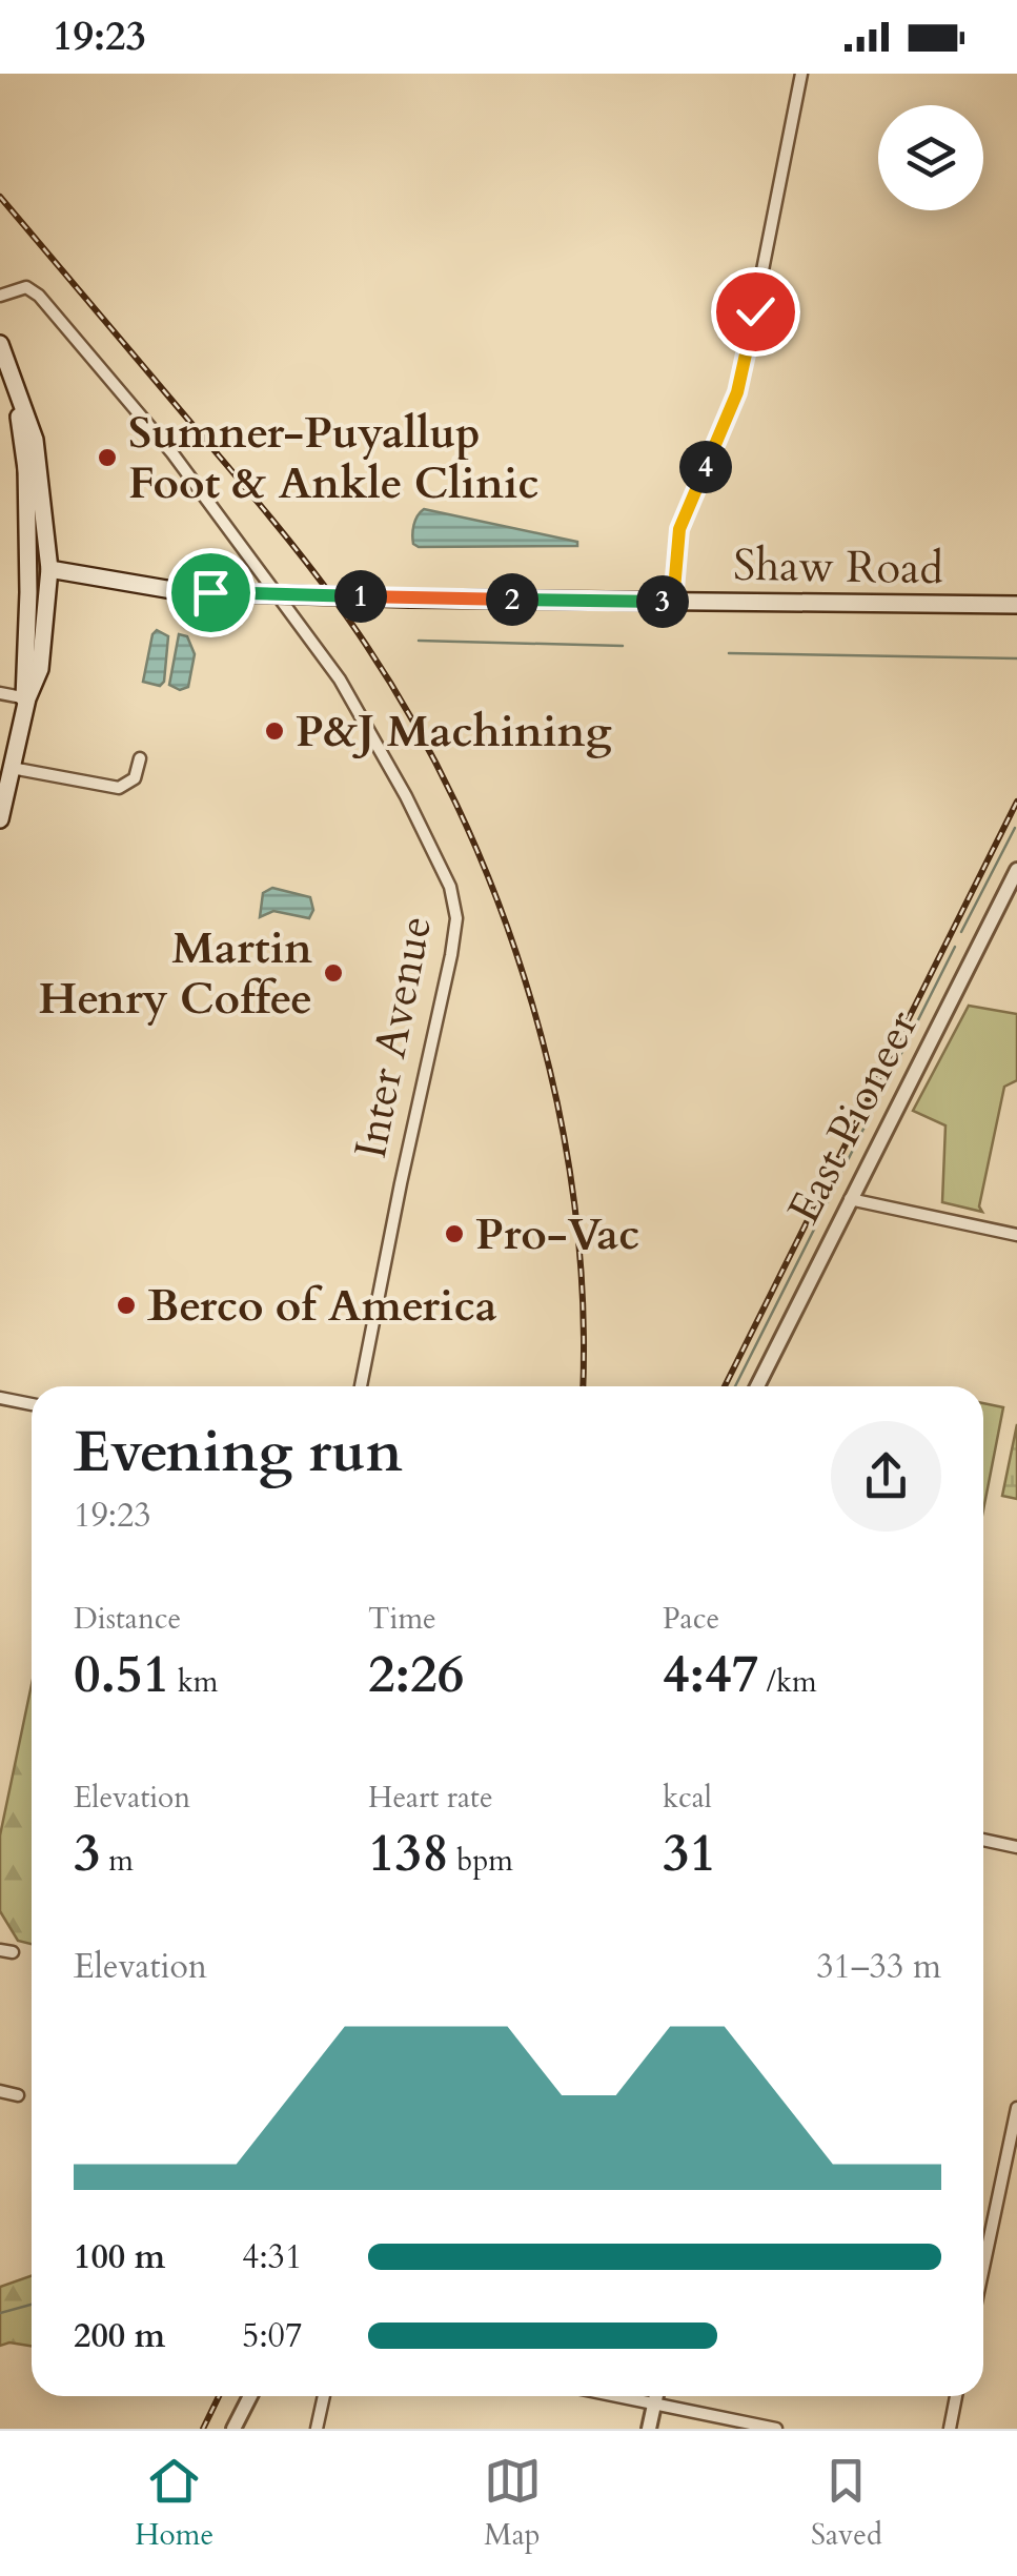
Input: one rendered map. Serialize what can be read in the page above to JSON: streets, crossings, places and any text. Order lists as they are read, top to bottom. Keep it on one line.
{"streets":{"main road":["Shaw Road"],"street":["Inter Avenue","East Pioneer"]},"places":["Sumner-Puyallup Foot & Ankle Clinic","P&J Machining","Martin Henry Coffee","Pro-Vac","Berco of America"],"page":{"status":"19:23","pins":["4","1","2","3"],"heading":["Evening run","19:23"],"stats":[["Distance","0.51 km"],["Time","2:26"],["Pace","4:47 /km"],["Elevation","3 m"],["Heart rate","138 bpm"],["kcal","31"]],"chart":["Elevation","31–33 m"],"list":[{"name":"100 m","note":"4:31"},{"name":"200 m","note":"5:07"}],"tabs":["Home","Map","Saved"]}}
